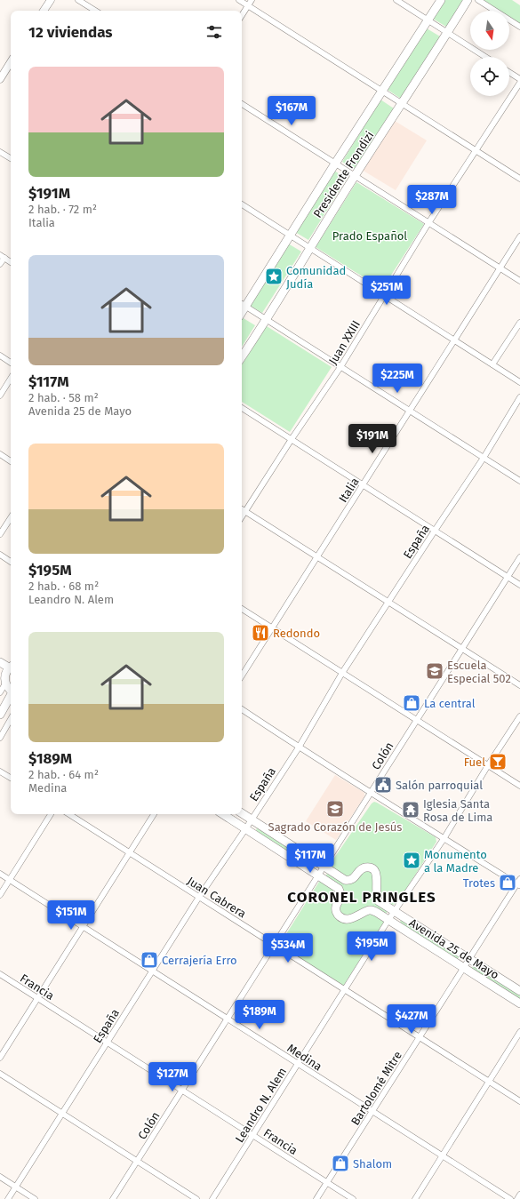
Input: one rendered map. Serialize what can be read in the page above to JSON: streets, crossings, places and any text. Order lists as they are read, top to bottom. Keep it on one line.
{"streets":{"main road":["Presidente Frondizi","Avenida 25 de Mayo"],"street":["Juan XXIII","Italia","España","Colón","Juan Cabrera","Francia","Medina","Bartolomé Mitre","Leandro N. Alem"]},"crossings":[["España","Juan Cabrera"],["España","Avenida 25 de Mayo"],["España","Francia"],["España","Medina"],["Colón","Juan Cabrera"],["Colón","Avenida 25 de Mayo"],["Colón","Francia"],["Colón","Medina"],["Juan Cabrera","Bartolomé Mitre"],["Juan Cabrera","Leandro N. Alem"],["Avenida 25 de Mayo","Bartolomé Mitre"],["Avenida 25 de Mayo","Leandro N. Alem"],["Francia","Bartolomé Mitre"],["Francia","Leandro N. Alem"],["Medina","Bartolomé Mitre"],["Medina","Leandro N. Alem"]],"districts":["CORONEL PRINGLES"],"parks":["Prado Español"],"places":{"place":["Comunidad Judía","Monumento a la Madre"],"restaurant":["Redondo"],"school or university":["Escuela Especial 502","Sagrado Corazón de Jesús"],"shop":["La central","Trotes","Cerrajería Erro","Shalom"],"bar":["Fuel"],"public building":["Salón parroquial"],"temple":["Iglesia Santa Rosa de Lima"]},"north":"bottom","page":{"heading":"12 viviendas","list":[{"name":"$191M","note":"2 hab. · 72 m² · Italia"},{"name":"$117M","note":"2 hab. · 58 m² · Avenida 25 de Mayo"},{"name":"$195M","note":"2 hab. · 68 m² · Leandro N. Alem"},{"name":"$189M","note":"2 hab. · 64 m² · Medina"}],"price":["$167M","$287M","$251M","$225M","$191M","$117M","$151M","$195M","$534M","$189M","$427M","$127M"]}}
